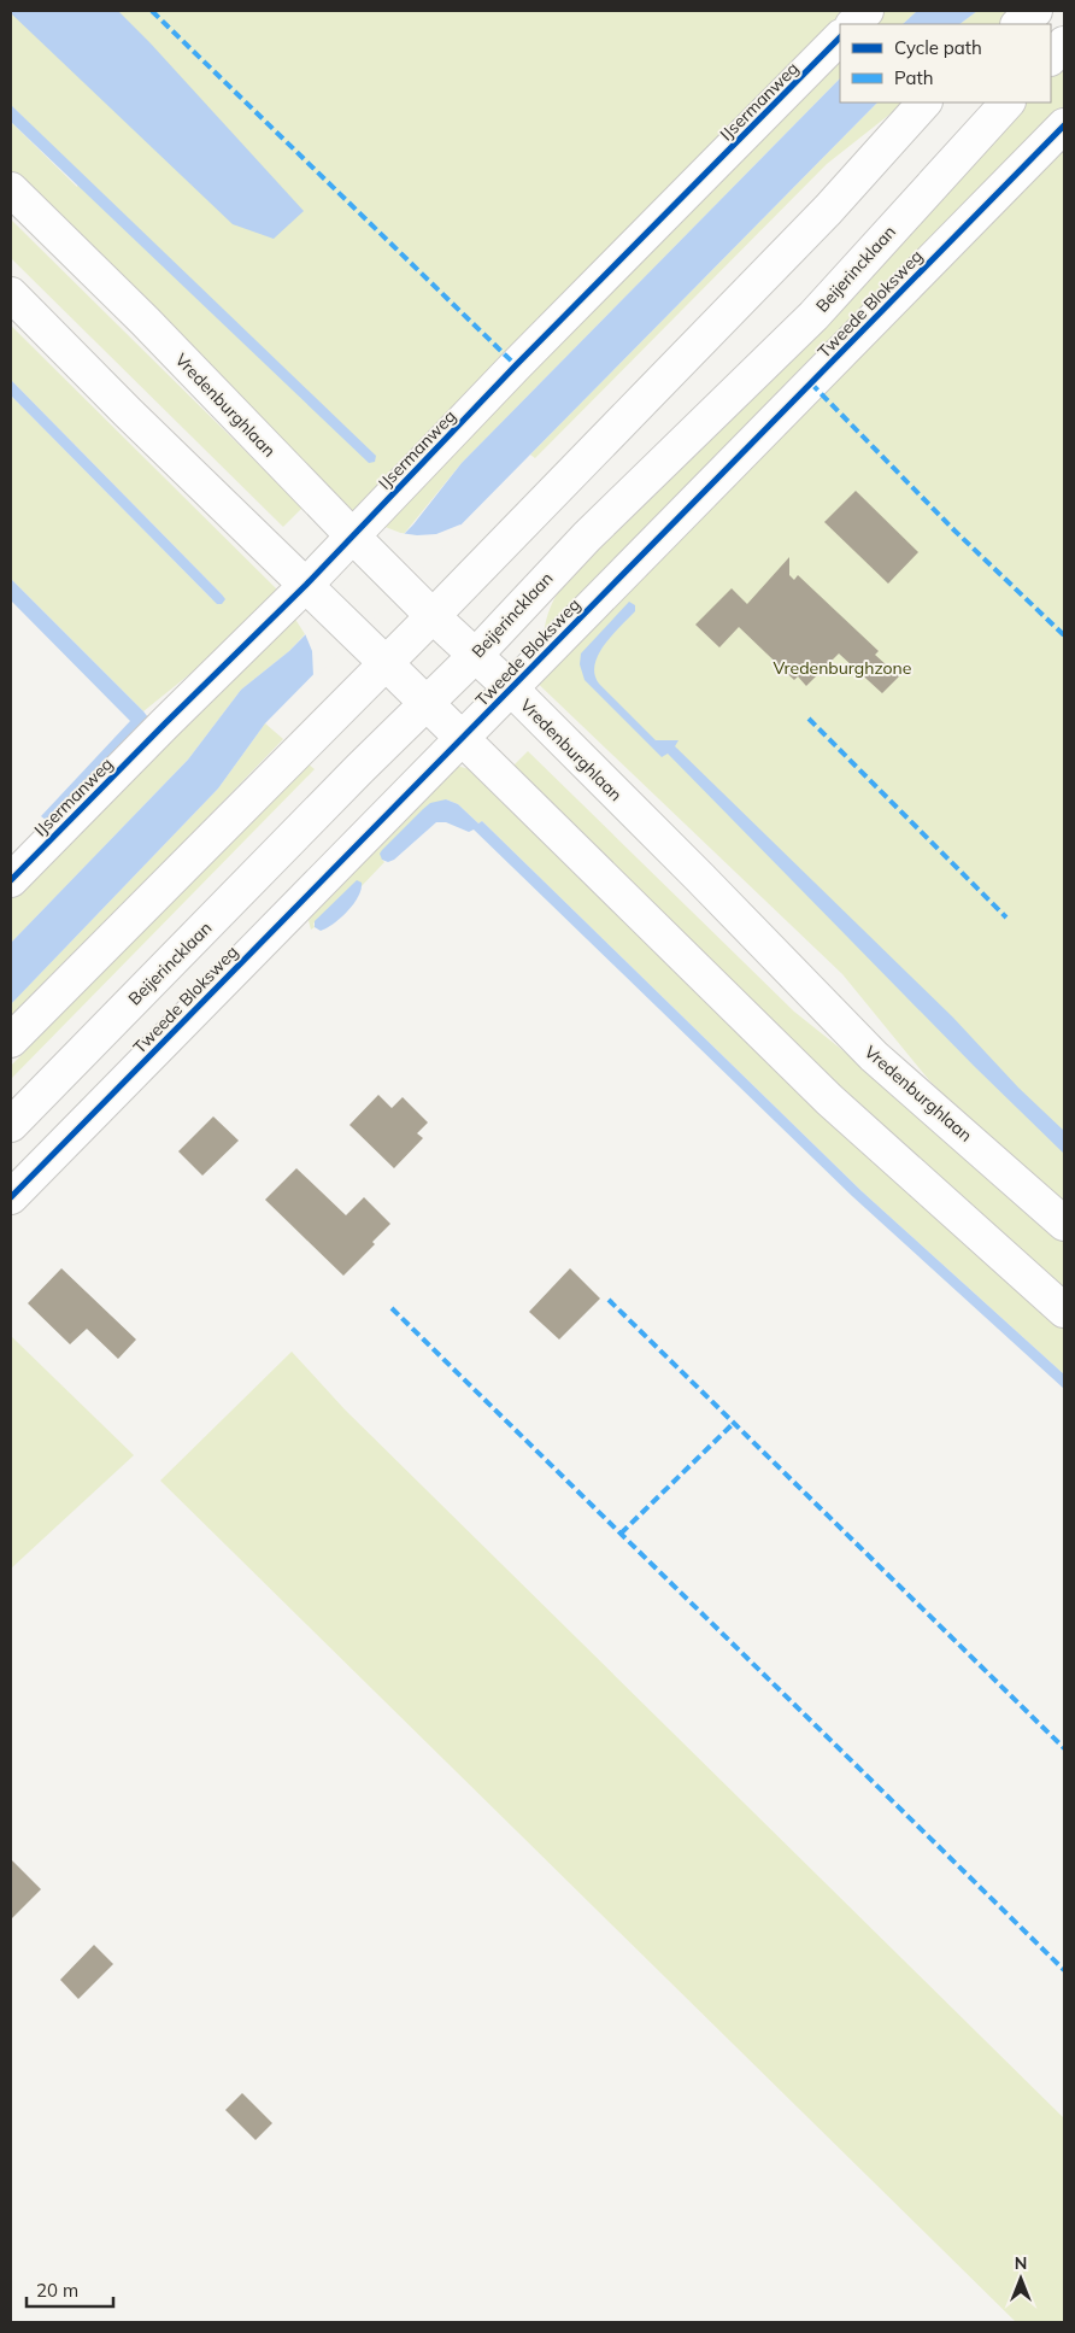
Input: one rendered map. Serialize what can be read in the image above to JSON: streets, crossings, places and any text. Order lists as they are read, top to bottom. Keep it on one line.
{"streets":{"main road":["IJsermanweg","Beijerincklaan","Tweede Bloksweg","Vredenburghlaan"]},"crossings":[["IJsermanweg","Vredenburghlaan"],["Beijerincklaan","Vredenburghlaan"],["Tweede Bloksweg","Vredenburghlaan"]],"parks":["Vredenburghzone"],"legend":["Cycle path","Path"],"scale_bar":"20 m","north":"top"}
